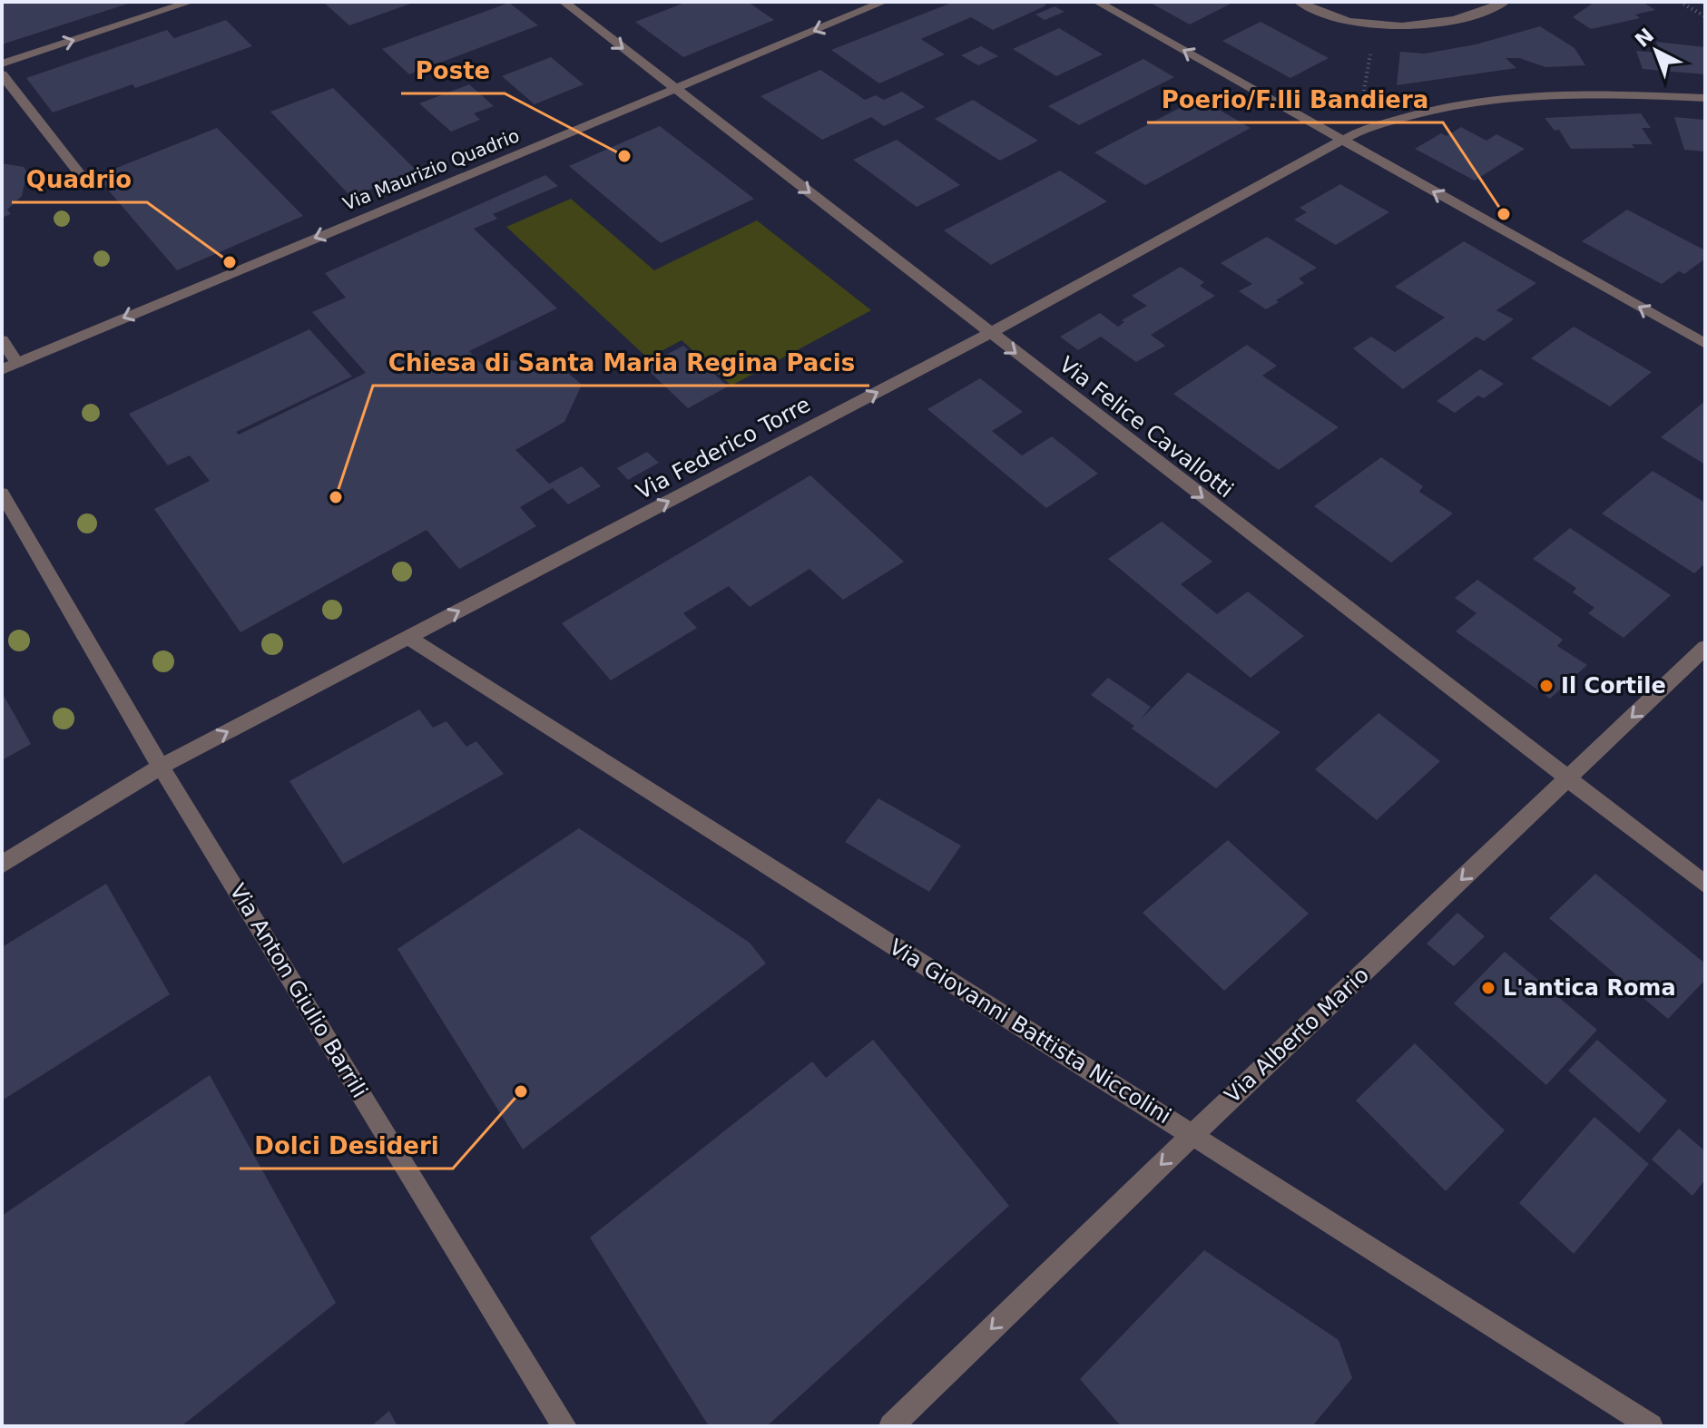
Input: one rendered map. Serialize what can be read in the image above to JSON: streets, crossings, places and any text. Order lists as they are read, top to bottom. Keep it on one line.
{"streets":{"street":["Via Maurizio Quadrio","Via Felice Cavallotti","Via Federico Torre","Via Anton Giulio Barrili","Via Giovanni Battista Niccolini","Via Alberto Mario"]},"crossings":[["Via Maurizio Quadrio","Via Felice Cavallotti"],["Via Felice Cavallotti","Via Federico Torre"],["Via Felice Cavallotti","Via Alberto Mario"],["Via Federico Torre","Via Anton Giulio Barrili"],["Via Federico Torre","Via Giovanni Battista Niccolini"],["Via Giovanni Battista Niccolini","Via Alberto Mario"]],"one_way":["Via Maurizio Quadrio","Via Felice Cavallotti","Via Federico Torre","Via Alberto Mario"],"places":["Poste","Poerio/F.lli Bandiera","Quadrio","Chiesa di Santa Maria Regina Pacis","Il Cortile","L'antica Roma","Dolci Desideri"],"north":"top left"}
